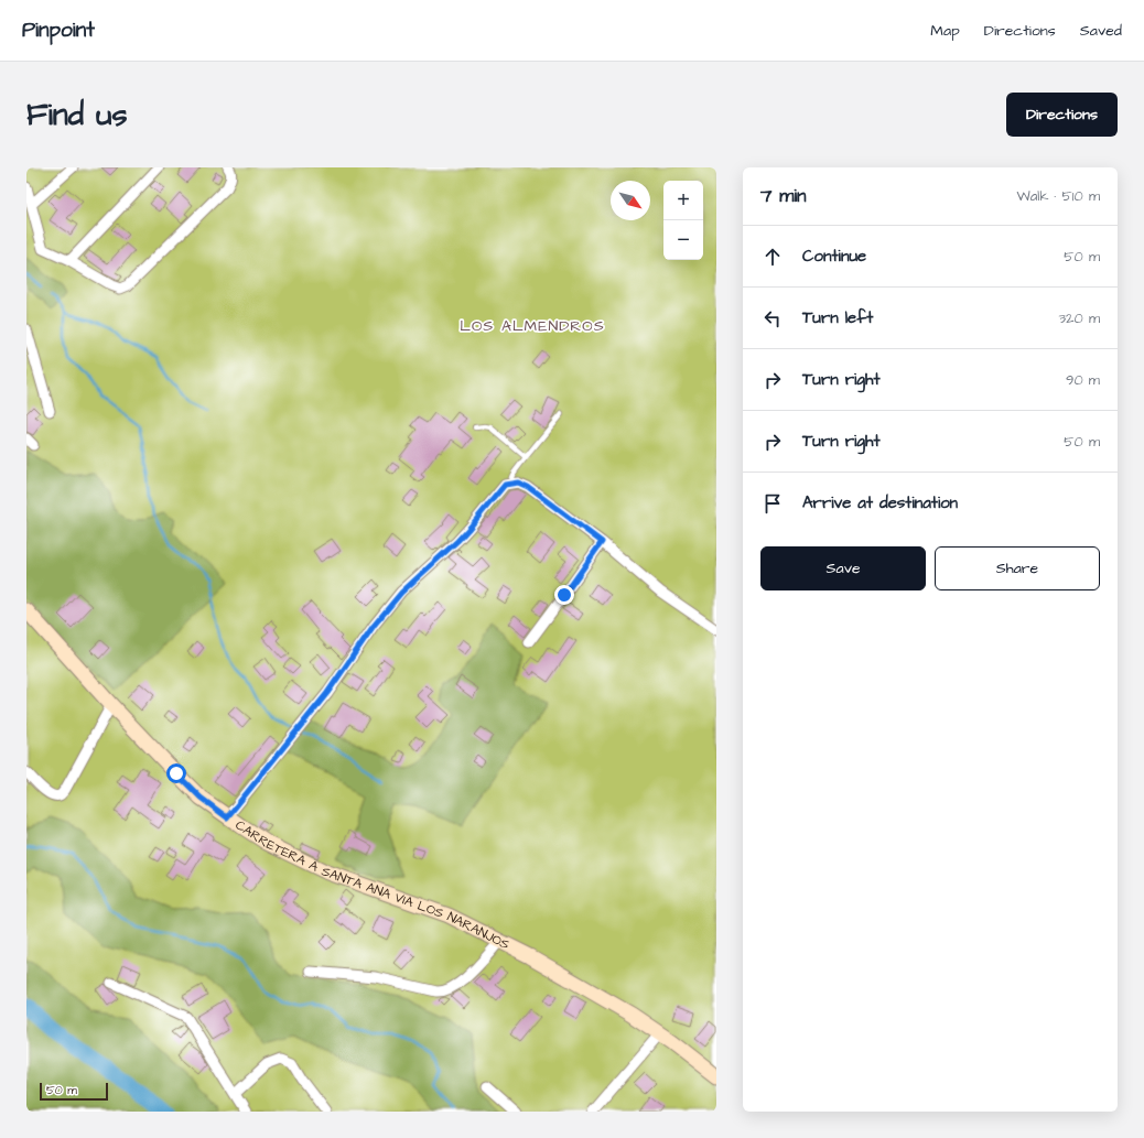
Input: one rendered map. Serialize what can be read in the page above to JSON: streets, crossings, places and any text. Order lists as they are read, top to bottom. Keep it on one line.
{"streets":{"main road":["CARRETERA A SANTA ANA VIA LOS NARANJOS"]},"districts":["LOS ALMENDROS"],"scale_bar":"50 m","north":"bottom right","page":{"header":"Pinpoint","nav":["Map","Directions","Saved"],"buttons":["Directions",["Save","Share"]],"title":"Find us","heading":["7 min","Walk · 510 m"],"map_buttons":["+","−"],"list":[["Continue","50 m"],["Turn left","320 m"],["Turn right","90 m"],["Turn right","50 m"],"Arrive at destination"],"scale":"50 m"}}
